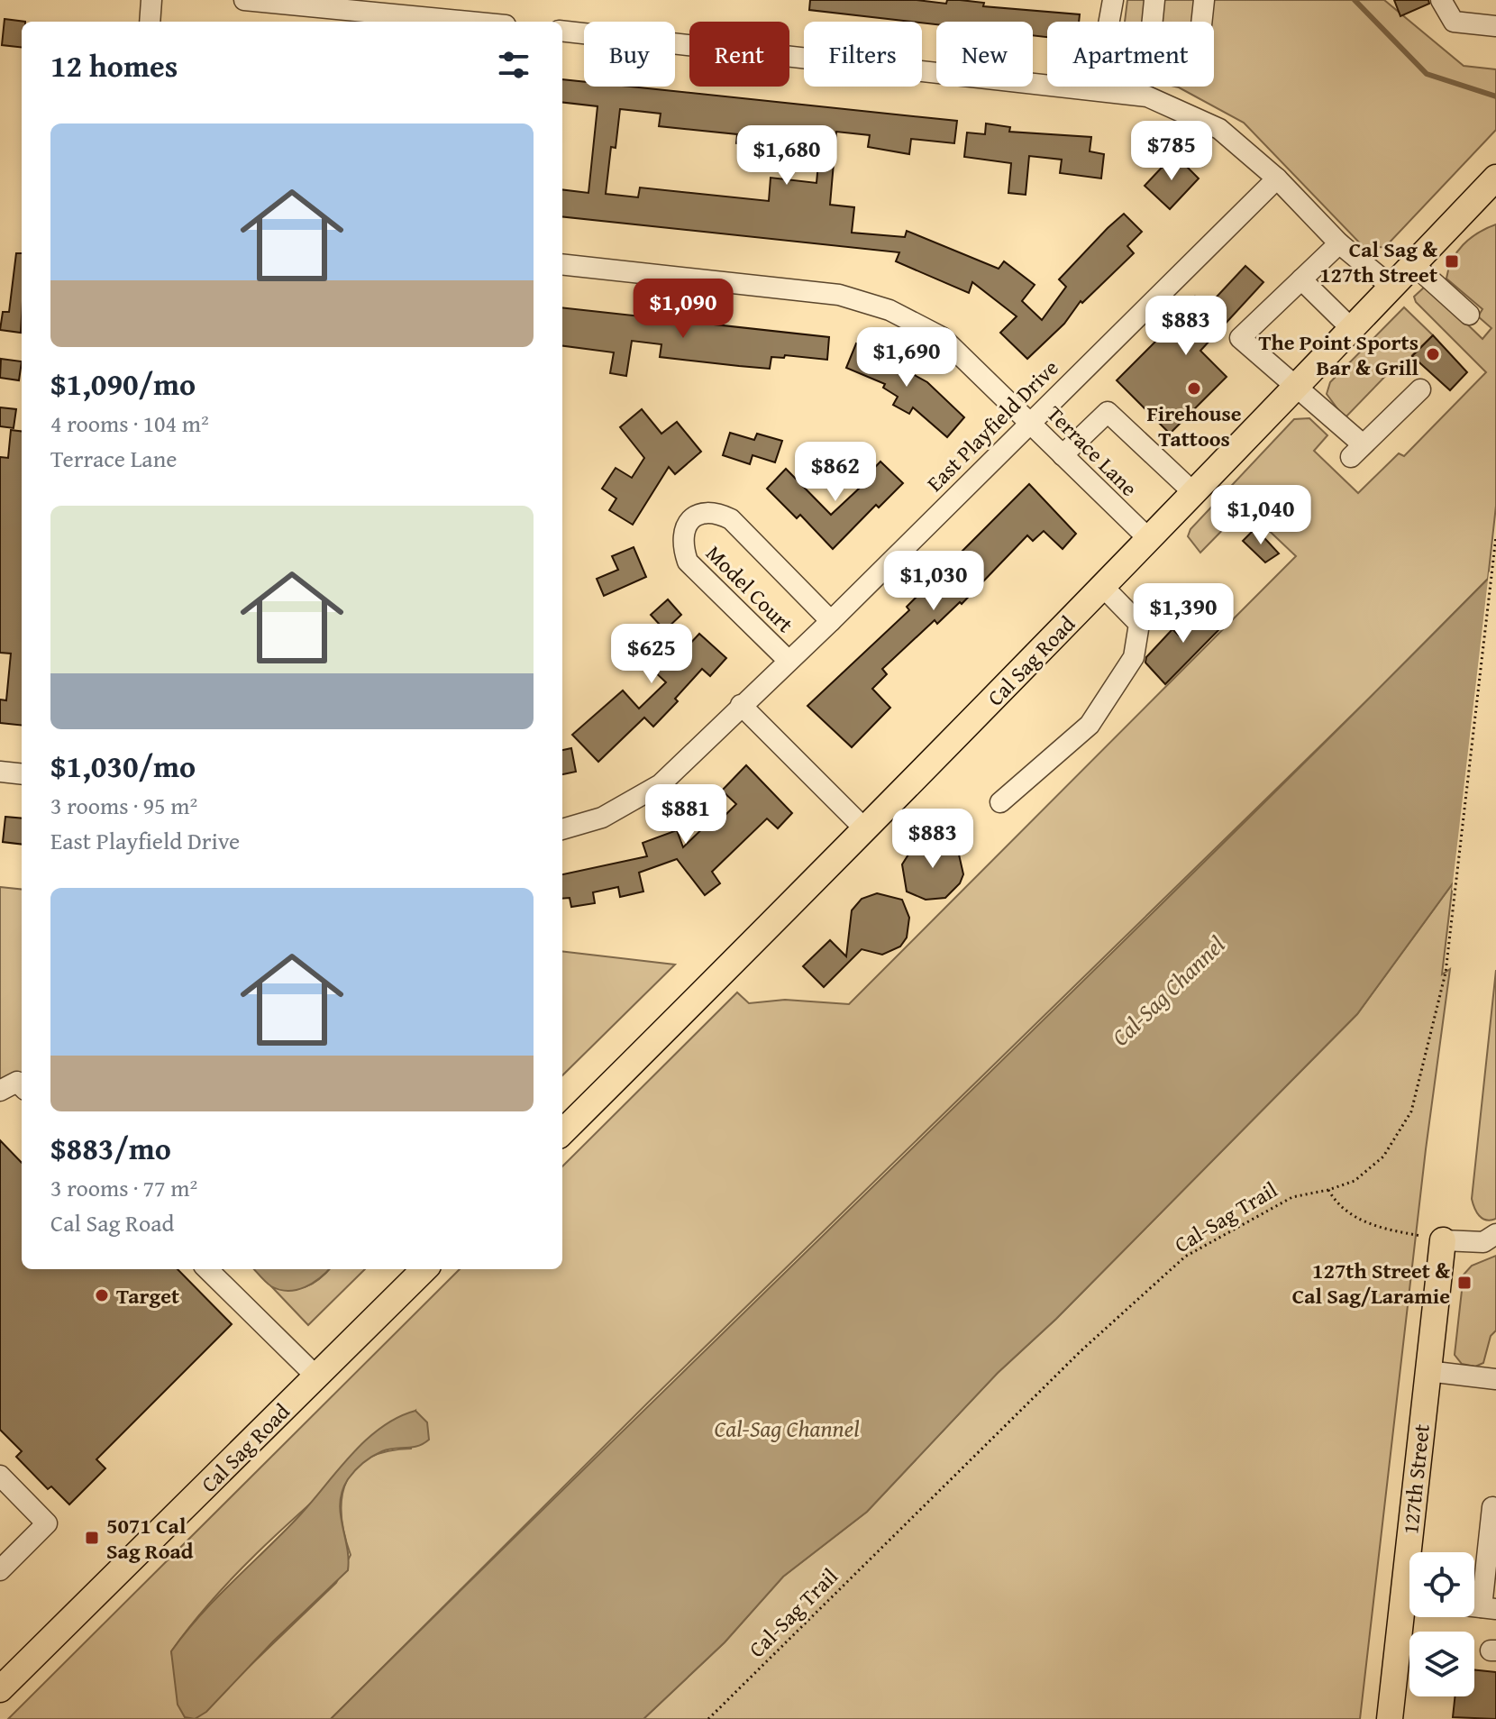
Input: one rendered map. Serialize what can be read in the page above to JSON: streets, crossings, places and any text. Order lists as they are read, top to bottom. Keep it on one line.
{"streets":{"main road":["Cal Sag Road","127th Street"],"street":["East Playfield Drive","Terrace Lane","Model Court"],"path":["Cal-Sag Trail"]},"crossings":[["East Playfield Drive","Terrace Lane"],["East Playfield Drive","Model Court"],["Terrace Lane","Cal Sag Road"]],"water":["Cal-Sag Channel"],"places":{"transit":["Cal Sag & 127th Street","127th Street & Cal Sag/Laramie","5071 Cal Sag Road"],"other":["The Point Sports Bar & Grill","Firehouse Tattoos","Target"]},"page":{"chip":["Buy","Rent","Filters","New","Apartment"],"heading":"12 homes","list":[{"name":"$1,090/mo","note":"4 rooms · 104 m² · Terrace Lane"},{"name":"$1,030/mo","note":"3 rooms · 95 m² · East Playfield Drive"},{"name":"$883/mo","note":"3 rooms · 77 m² · Cal Sag Road"}],"price":["$785","$1,680","$1,090","$883","$1,690","$862","$1,040","$1,030","$1,390","$625","$881","$883"]}}
